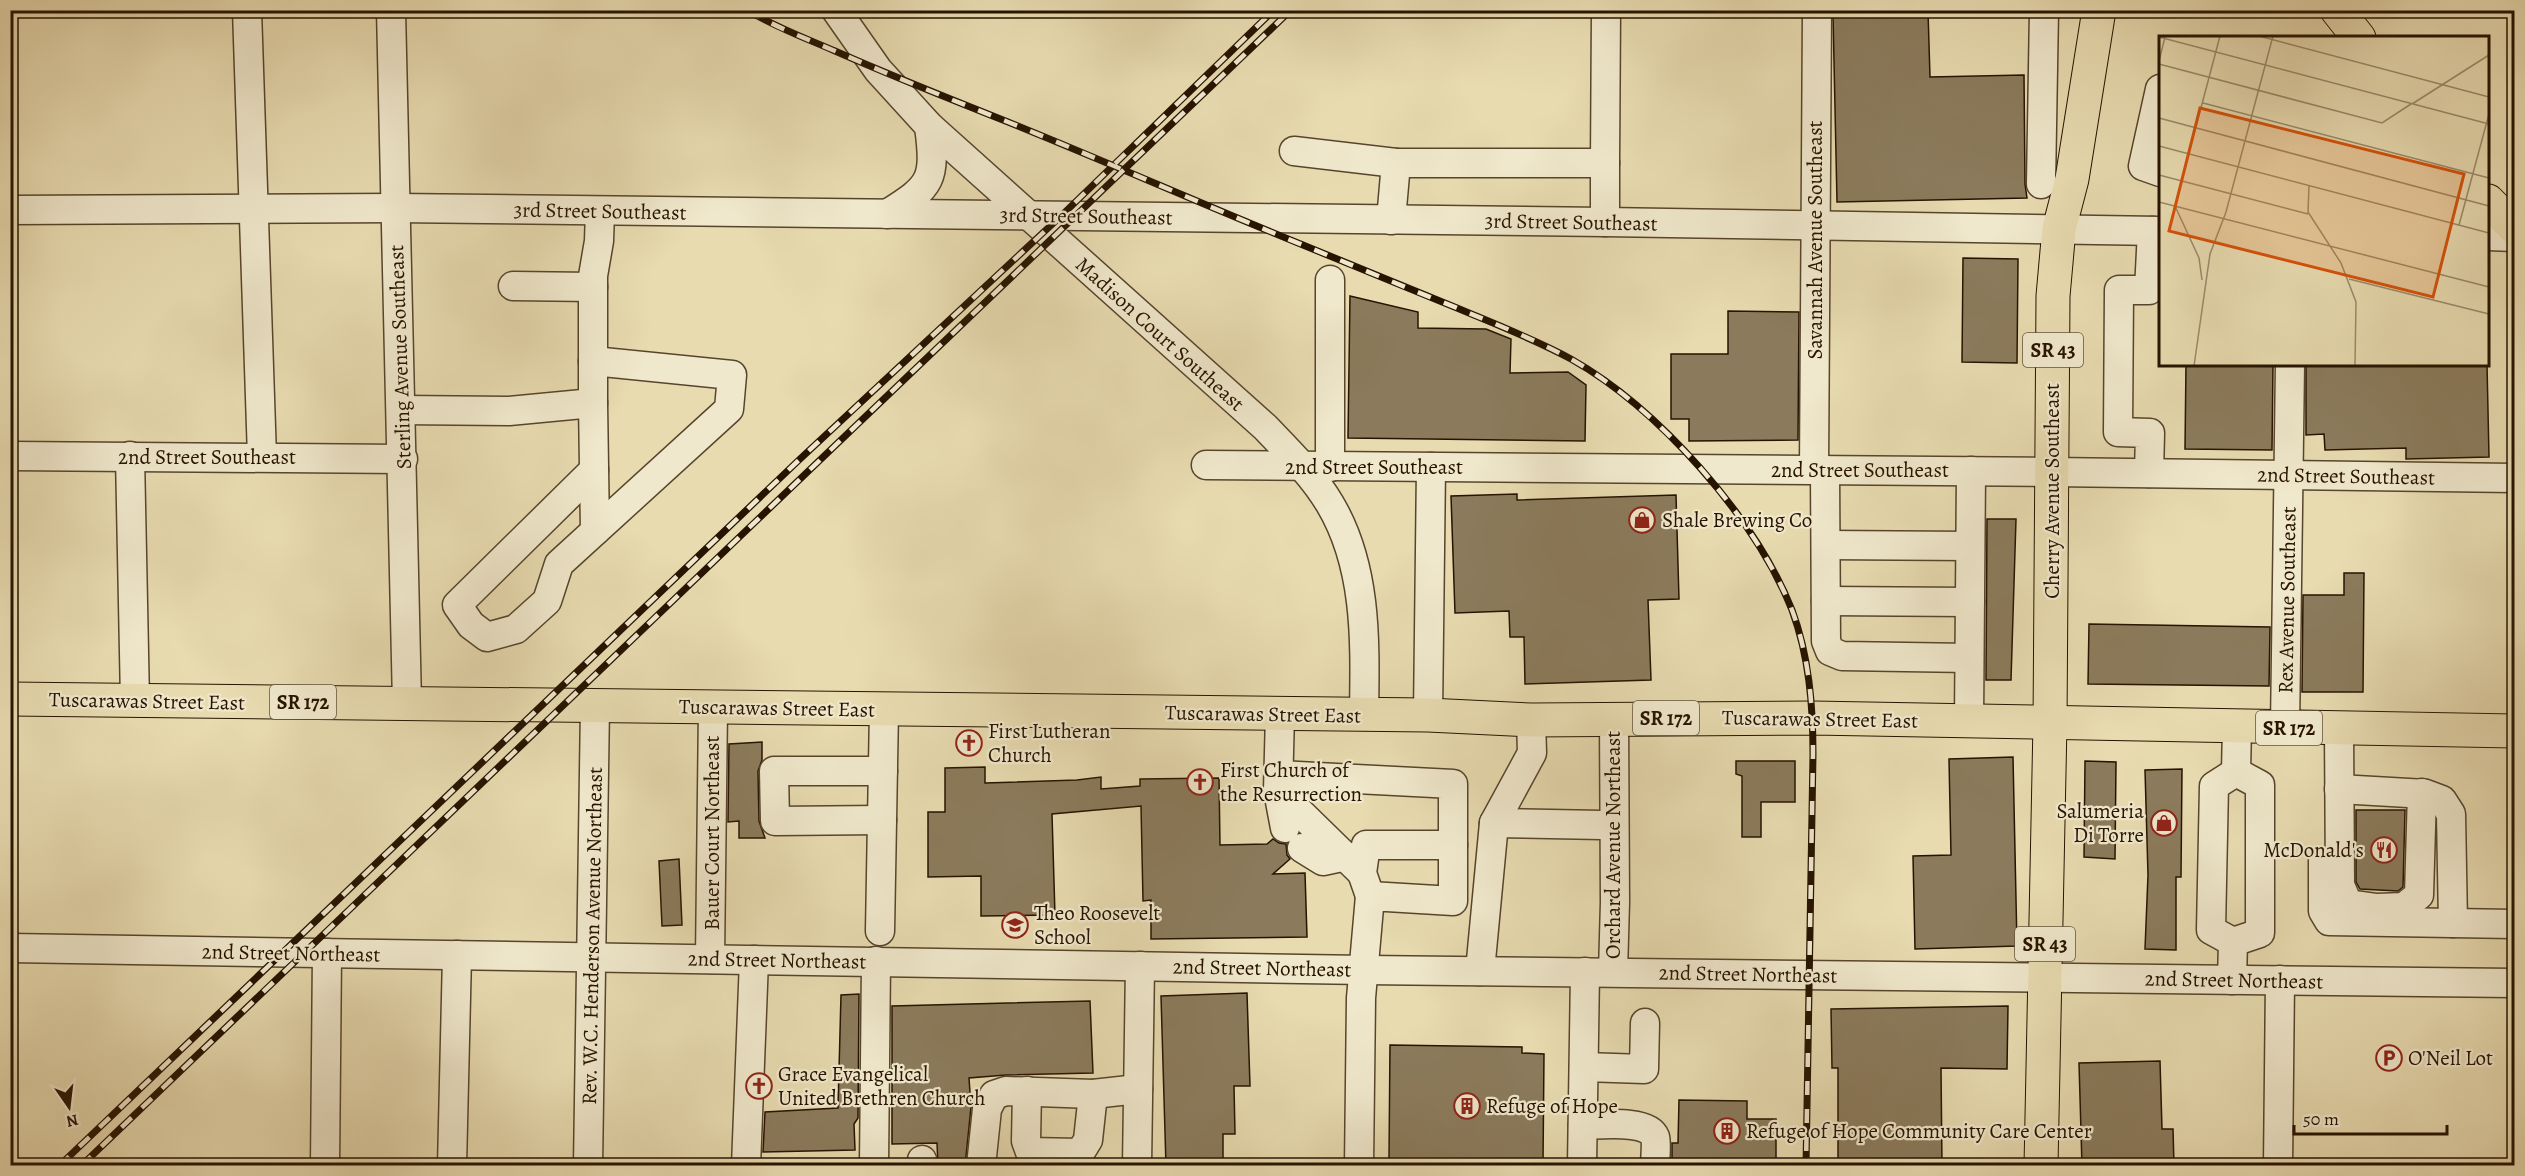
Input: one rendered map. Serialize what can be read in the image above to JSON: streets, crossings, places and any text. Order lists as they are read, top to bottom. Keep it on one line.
{"streets":{"main road":["SR 43","Cherry Avenue Southeast","Tuscarawas Street East","SR 172"],"street":["3rd Street Southeast","Savannah Avenue Southeast","Madison Court Southeast","Sterling Avenue Southeast","2nd Street Southeast","Rex Avenue Southeast","Bauer Court Northeast","Orchard Avenue Northeast","Rev. W.C. Henderson Avenue Northeast","2nd Street Northeast"]},"crossings":[["3rd Street Southeast","Savannah Avenue Southeast"],["3rd Street Southeast","Madison Court Southeast"],["3rd Street Southeast","Sterling Avenue Southeast"],["3rd Street Southeast","Cherry Avenue Southeast"],["Savannah Avenue Southeast","2nd Street Southeast"],["Madison Court Southeast","2nd Street Southeast"],["Madison Court Southeast","Tuscarawas Street East"],["SR 43","Cherry Avenue Southeast"],["SR 43","Tuscarawas Street East"],["SR 43","2nd Street Northeast"],["Sterling Avenue Southeast","2nd Street Southeast"],["Sterling Avenue Southeast","Tuscarawas Street East"],["2nd Street Southeast","Cherry Avenue Southeast"],["2nd Street Southeast","Rex Avenue Southeast"],["Cherry Avenue Southeast","Tuscarawas Street East"],["Rex Avenue Southeast","Tuscarawas Street East"],["Tuscarawas Street East","Bauer Court Northeast"],["Tuscarawas Street East","Orchard Avenue Northeast"],["Tuscarawas Street East","Rev. W.C. Henderson Avenue Northeast"],["Bauer Court Northeast","2nd Street Northeast"],["Orchard Avenue Northeast","2nd Street Northeast"],["Rev. W.C. Henderson Avenue Northeast","2nd Street Northeast"]],"places":{"shop":["Shale Brewing Co","Salumeria Di Torre"],"church":["First Lutheran Church","First Church of the Resurrection","Grace Evangelical United Brethren Church"],"restaurant":["McDonald's"],"school or university":["Theo Roosevelt School"],"parking":["O'Neil Lot"],"building":["Refuge of Hope","Refuge of Hope Community Care Center"]},"scale_bar":"50 m","north":"bottom"}
